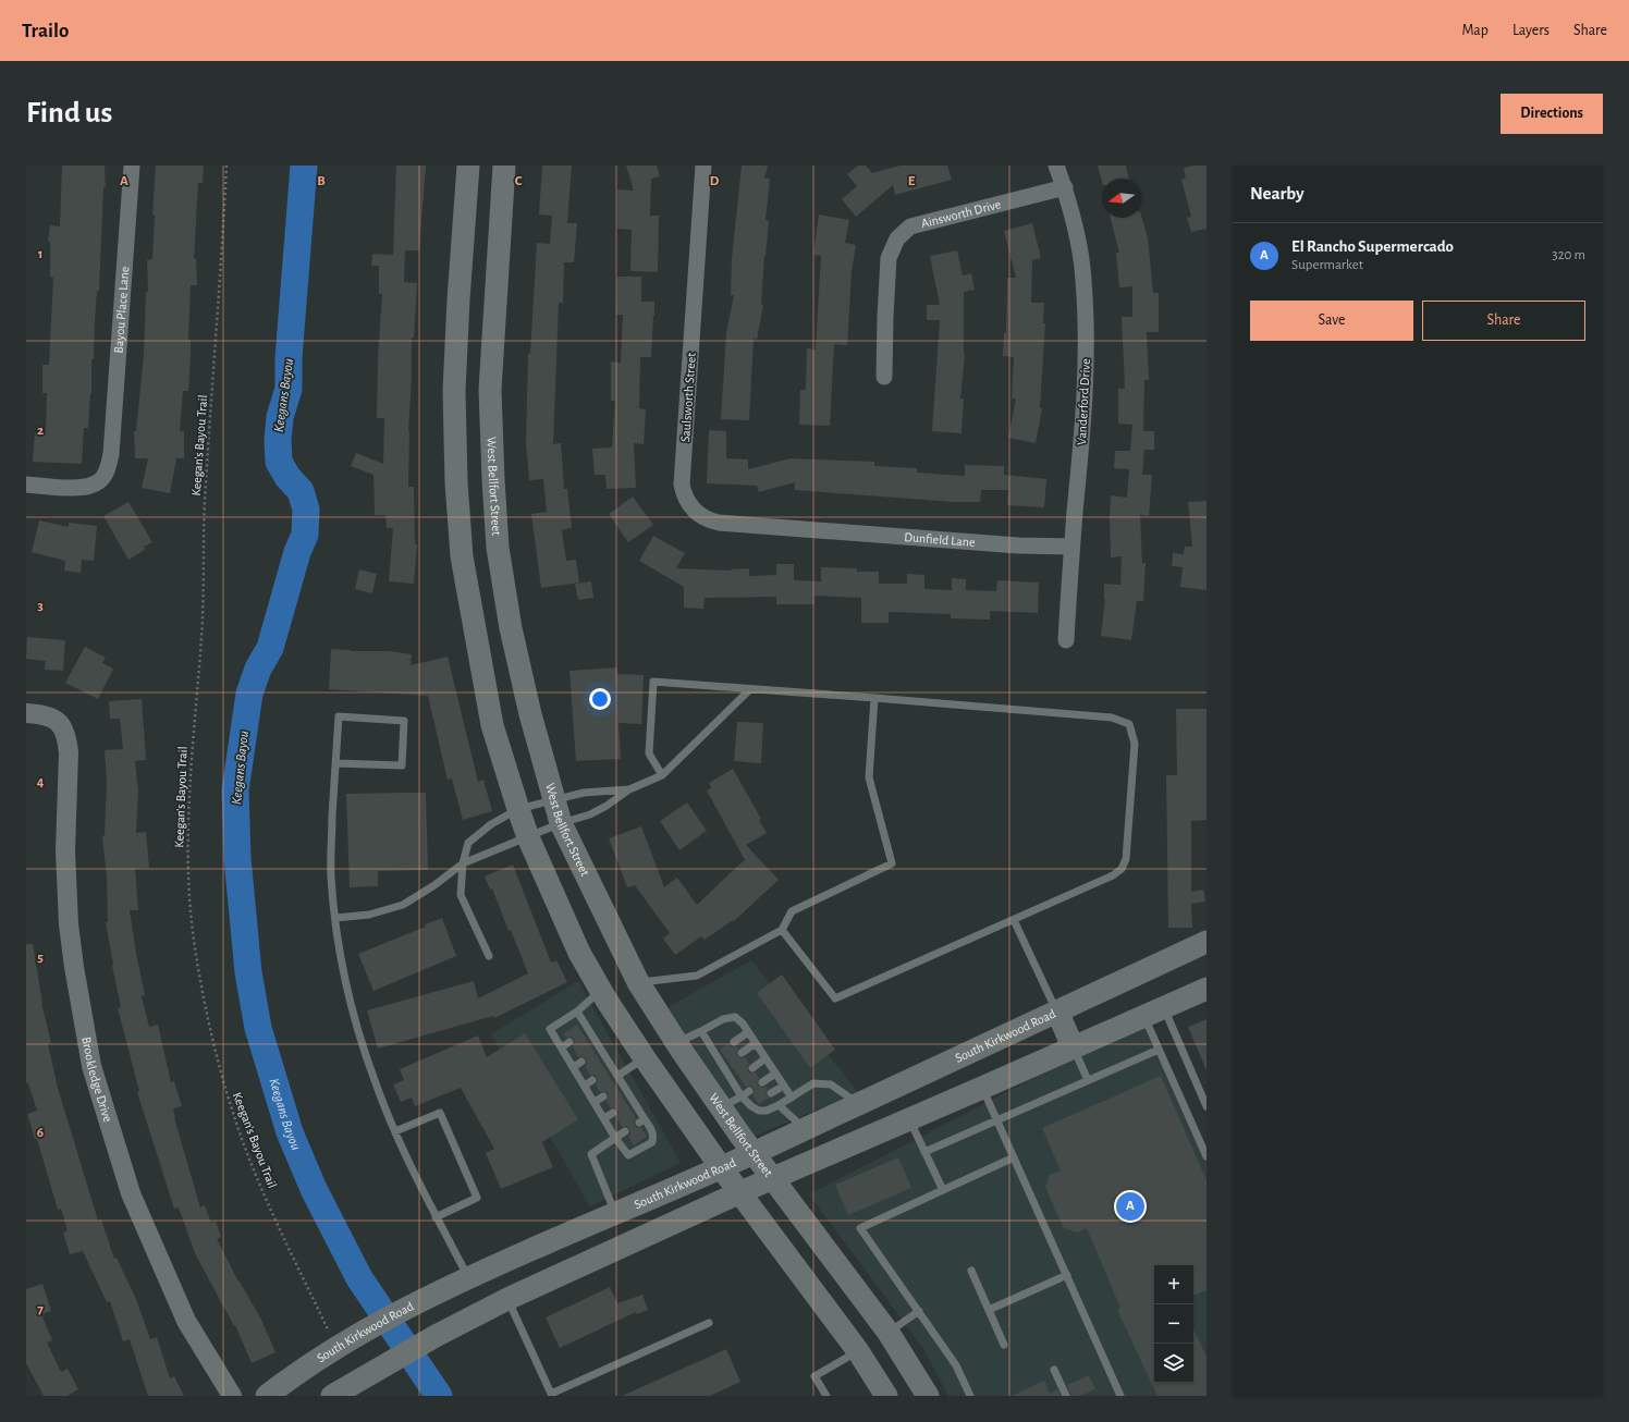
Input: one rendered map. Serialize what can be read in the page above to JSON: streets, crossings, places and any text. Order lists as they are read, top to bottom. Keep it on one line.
{"streets":{"main road":["West Bellfort Street","South Kirkwood Road"],"street":["Ainsworth Drive","Bayou Place Lane","Saulsworth Street","Vanderford Drive","Dunfield Lane","Brookledge Drive"],"path":["Keegan's Bayou Trail"]},"crossings":[["Ainsworth Drive","Vanderford Drive"],["Saulsworth Street","Dunfield Lane"],["Vanderford Drive","Dunfield Lane"],["Keegan's Bayou Trail","South Kirkwood Road"],["West Bellfort Street","South Kirkwood Road"]],"water":["Keegans Bayou"],"north":"left","page":{"header":"Trailo","nav":["Map","Layers","Share"],"buttons":["Directions",["Save","Share"]],"title":"Find us","heading":"Nearby","list":[{"mark":"A","name":"El Rancho Supermercado","note":"Supermarket","value":"320 m"}],"pins":"A","map_buttons":["+","−"]},"grid":{"columns":["A","B","C","D","E"],"rows":["1","2","3","4","5","6","7"]}}
